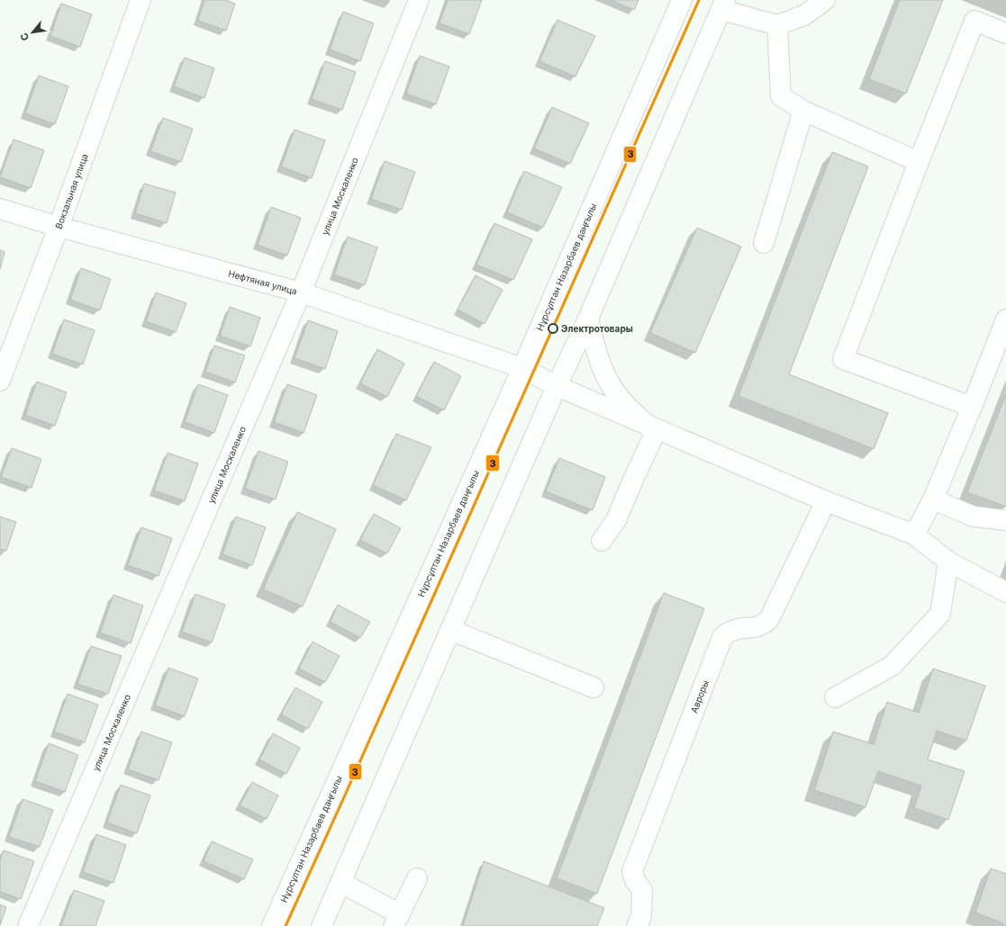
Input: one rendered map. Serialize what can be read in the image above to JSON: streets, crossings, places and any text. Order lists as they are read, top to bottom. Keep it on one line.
{"streets":{"street":["Вокзальная улица","улица Москаленко","Нұрсұлтан Назарбаев даңғылы","Нефтяная улица","Авроры"]},"crossings":[["Вокзальная улица","Нефтяная улица"],["улица Москаленко","Нефтяная улица"],["Нұрсұлтан Назарбаев даңғылы","Нефтяная улица"],["Нефтяная улица","Авроры"]],"places":["Электротовары"],"lines":["transit line 3"],"north":"bottom left"}
